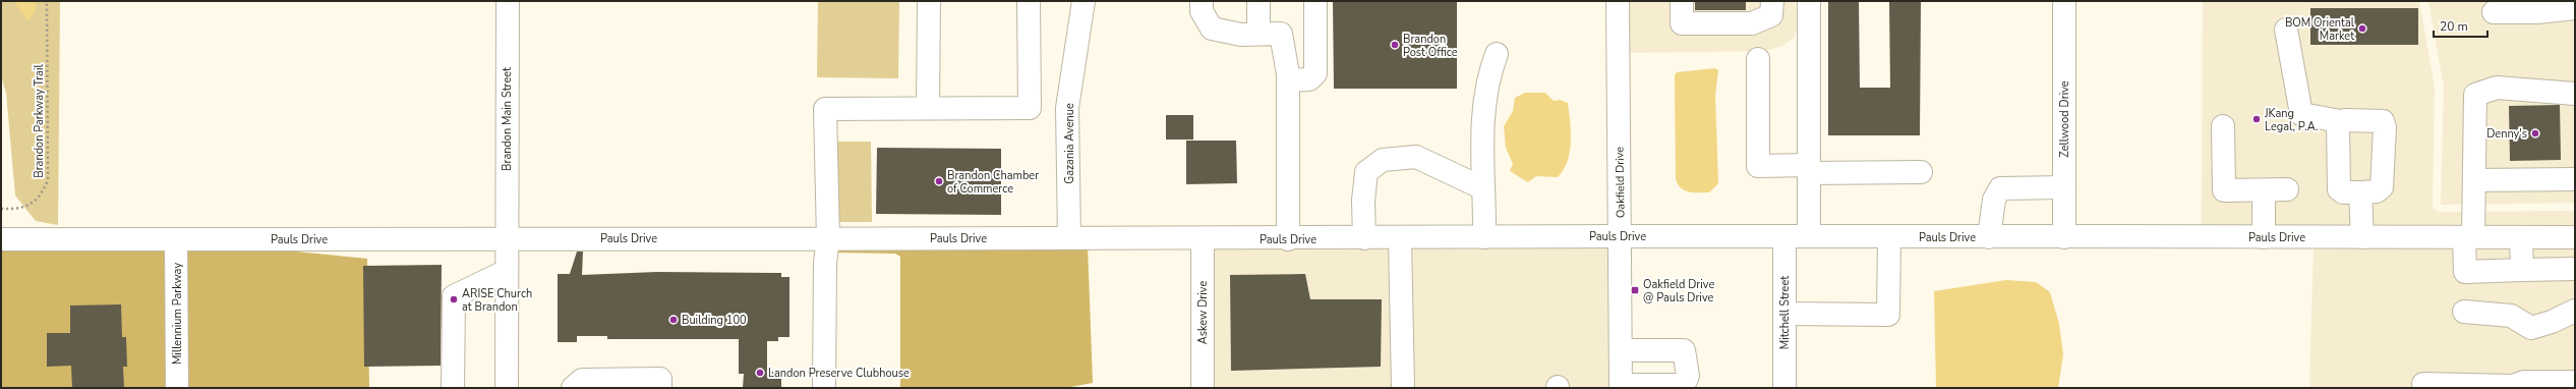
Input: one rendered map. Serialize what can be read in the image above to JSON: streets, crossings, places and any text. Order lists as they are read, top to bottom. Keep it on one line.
{"streets":{"street":["Brandon Main Street","Zellwood Drive","Gazania Avenue","Oakfield Drive","Pauls Drive","Askew Drive","Mitchell Street","Millennium Parkway"],"path":["Brandon Parkway Trail"]},"crossings":[["Brandon Main Street","Pauls Drive"],["Zellwood Drive","Pauls Drive"],["Gazania Avenue","Pauls Drive"],["Oakfield Drive","Pauls Drive"],["Pauls Drive","Askew Drive"],["Pauls Drive","Mitchell Street"],["Pauls Drive","Millennium Parkway"]],"places":{"other":["BOM Oriental Market","Brandon Post Office","JKang Legal, P.A.","Denny's","Brandon Chamber of Commerce","ARISE Church at Brandon","Building 100","Landon Preserve Clubhouse"],"transit":["Oakfield Drive @ Pauls Drive"]},"scale_bar":"20 m"}
